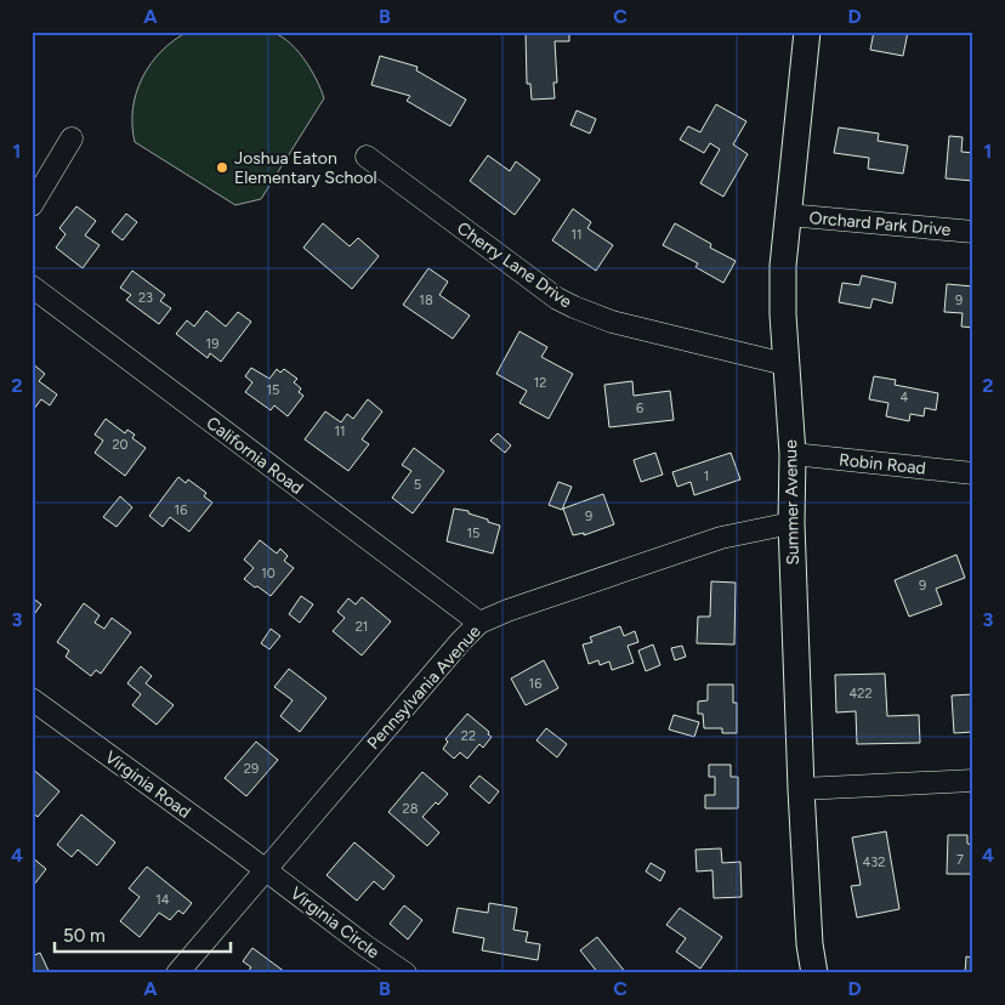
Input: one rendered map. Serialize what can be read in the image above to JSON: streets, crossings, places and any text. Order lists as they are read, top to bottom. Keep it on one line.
{"streets":{"street":["Orchard Park Drive","Cherry Lane Drive","California Road","Robin Road","Summer Avenue","Pennsylvania Avenue","Virginia Road","Virginia Circle"]},"crossings":[["Orchard Park Drive","Summer Avenue"],["Cherry Lane Drive","Summer Avenue"],["California Road","Pennsylvania Avenue"],["Robin Road","Summer Avenue"],["Summer Avenue","Pennsylvania Avenue"],["Pennsylvania Avenue","Virginia Road"],["Pennsylvania Avenue","Virginia Circle"],["Virginia Road","Virginia Circle"]],"places":["Joshua Eaton Elementary School"],"house_numbers":["11","23","18","9","19","12","15","4","6","11","20","1","5","16","9","15","10","9","21","16","422","22","29","28","7","432","14"],"scale_bar":"50 m","grid":{"columns":["A","B","C","D"],"rows":["1","2","3","4"]}}
